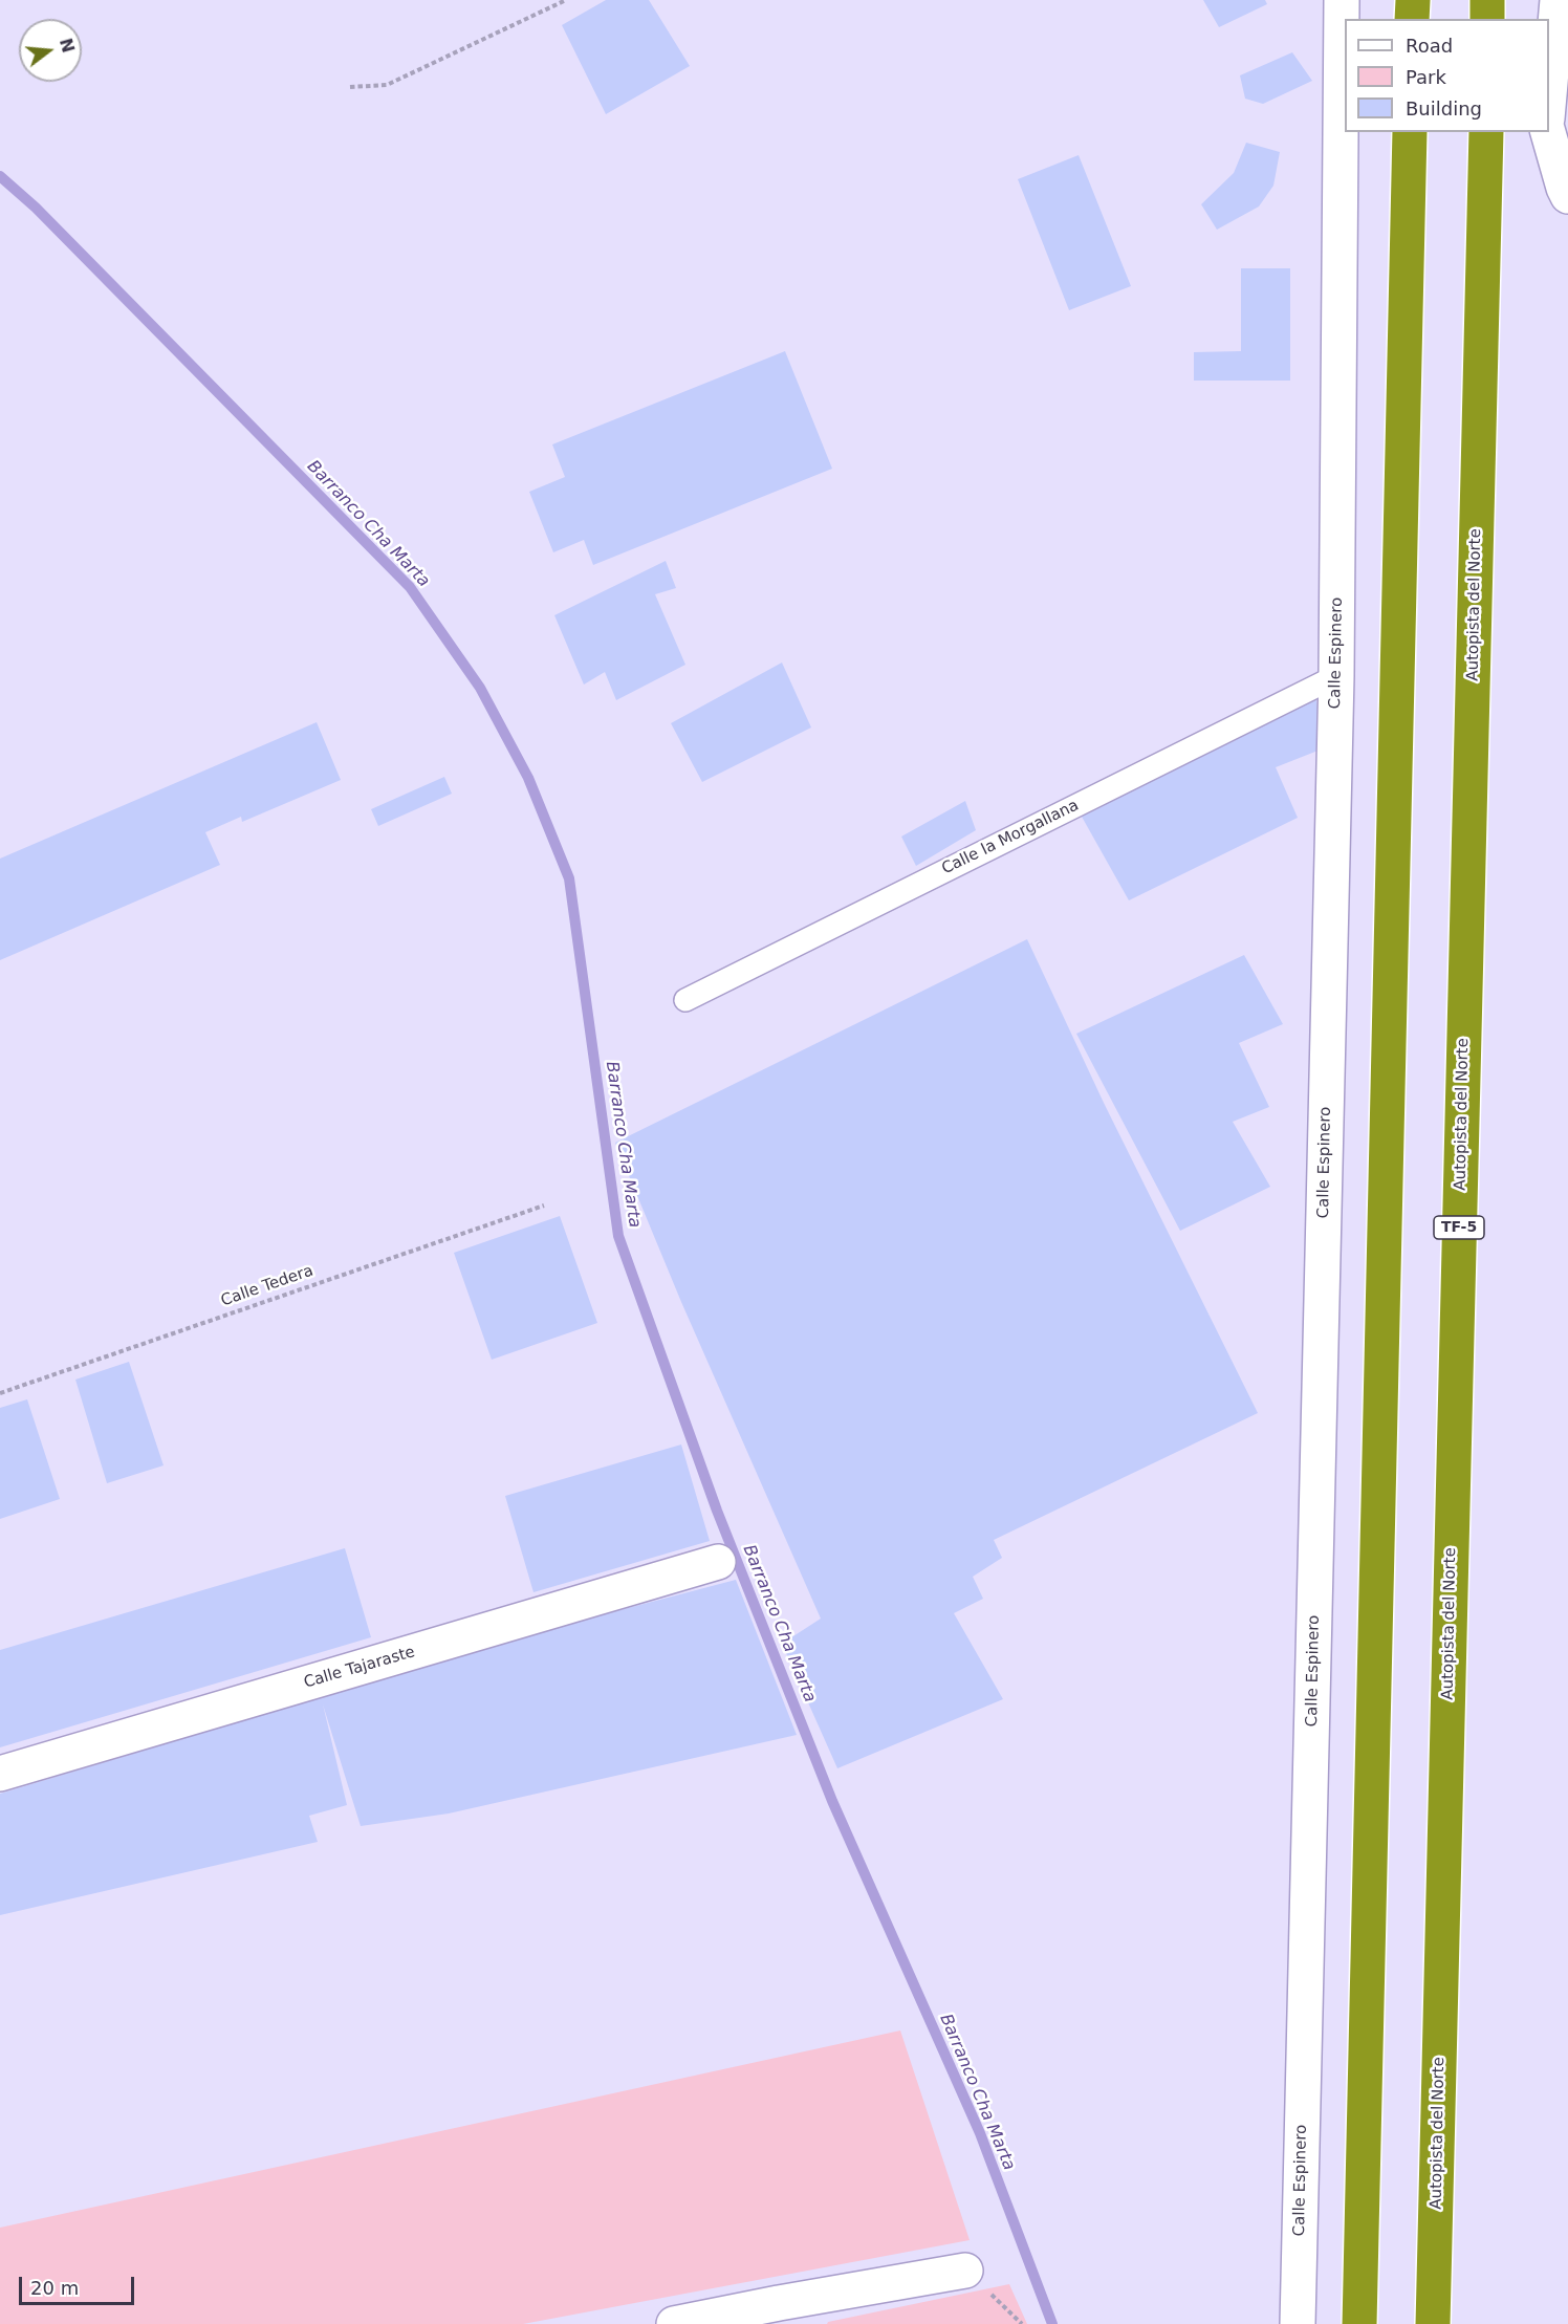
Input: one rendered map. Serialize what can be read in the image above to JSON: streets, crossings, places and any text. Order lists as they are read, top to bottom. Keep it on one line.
{"streets":{"highway":["Autopista del Norte","TF-5"],"street":["Calle Espinero","Calle Tajaraste"],"lane":["Calle la Morgallana"],"path":["Calle Tedera"]},"crossings":[["Calle Espinero","Calle la Morgallana"]],"water":["Barranco Cha Marta"],"legend":["Road","Park","Building"],"scale_bar":"20 m","north":"right"}
